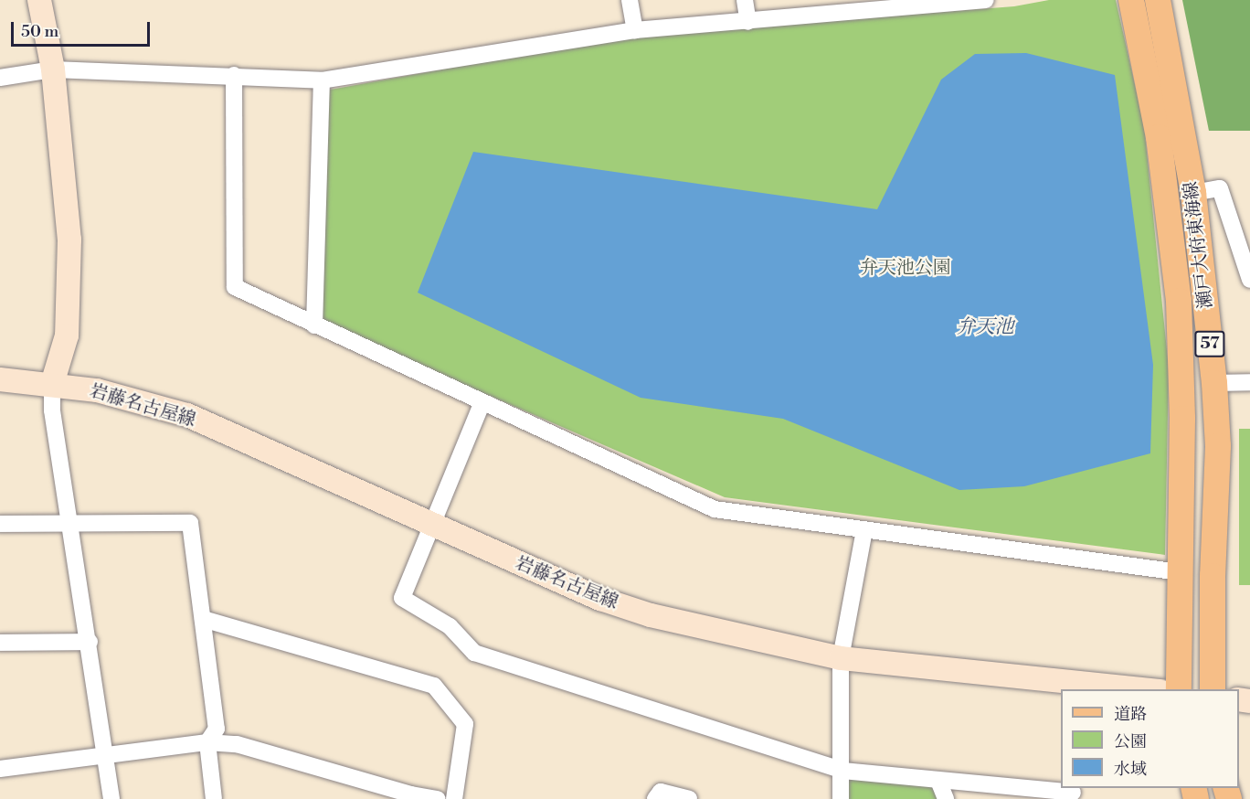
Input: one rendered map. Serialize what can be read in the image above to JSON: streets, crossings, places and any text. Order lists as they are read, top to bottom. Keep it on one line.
{"streets":{"main road":["瀬戸大府東海線","57","岩藤名古屋線"]},"water":["弁天池"],"parks":["弁天池公園"],"legend":["道路","公園","水域"],"scale_bar":"50 m"}
